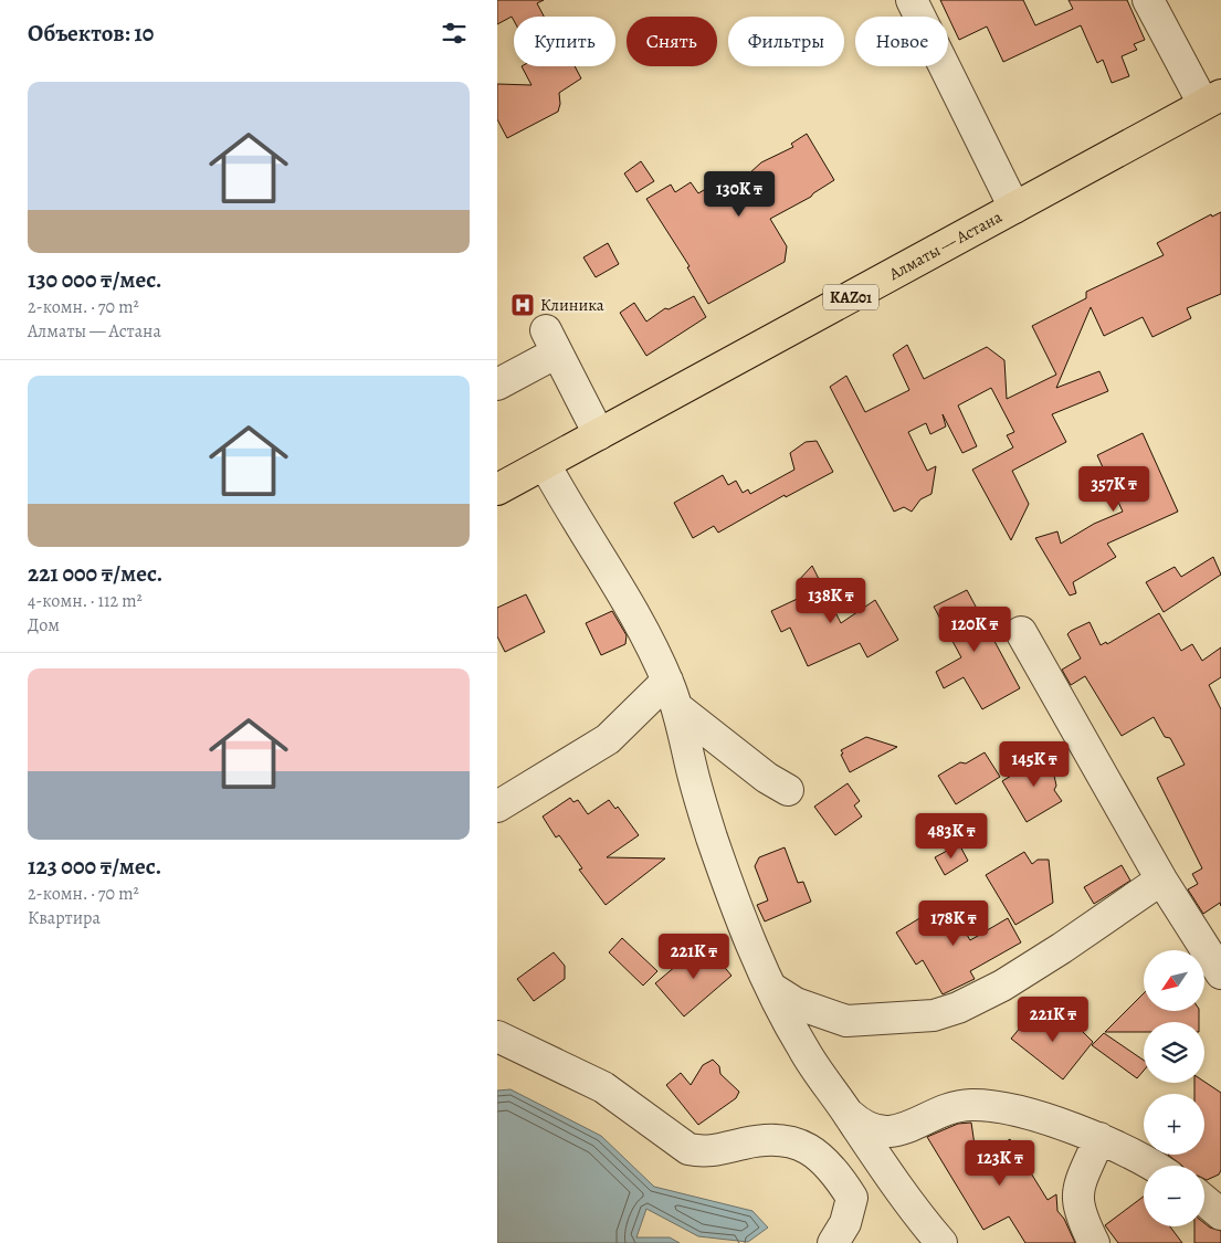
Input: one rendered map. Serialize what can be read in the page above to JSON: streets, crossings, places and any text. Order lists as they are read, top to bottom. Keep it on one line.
{"streets":{"highway":["Алматы — Астана","KАZ01"]},"places":{"hospital":["Клиника"]},"north":"bottom left","page":{"heading":"Объектов: 10","chip":["Купить","Снять","Фильтры","Новое"],"list":[{"name":"130 000 ₸/мес.","note":"2-комн. · 70 m² · Алматы — Астана"},{"name":"221 000 ₸/мес.","note":"4-комн. · 112 m² · Дом"},{"name":"123 000 ₸/мес.","note":"2-комн. · 70 m² · Квартира"}],"price":["130K ₸","357K ₸","138K ₸","120K ₸","145K ₸","483K ₸","178K ₸","221K ₸","221K ₸","123K ₸"],"map_buttons":["+","−"]}}
